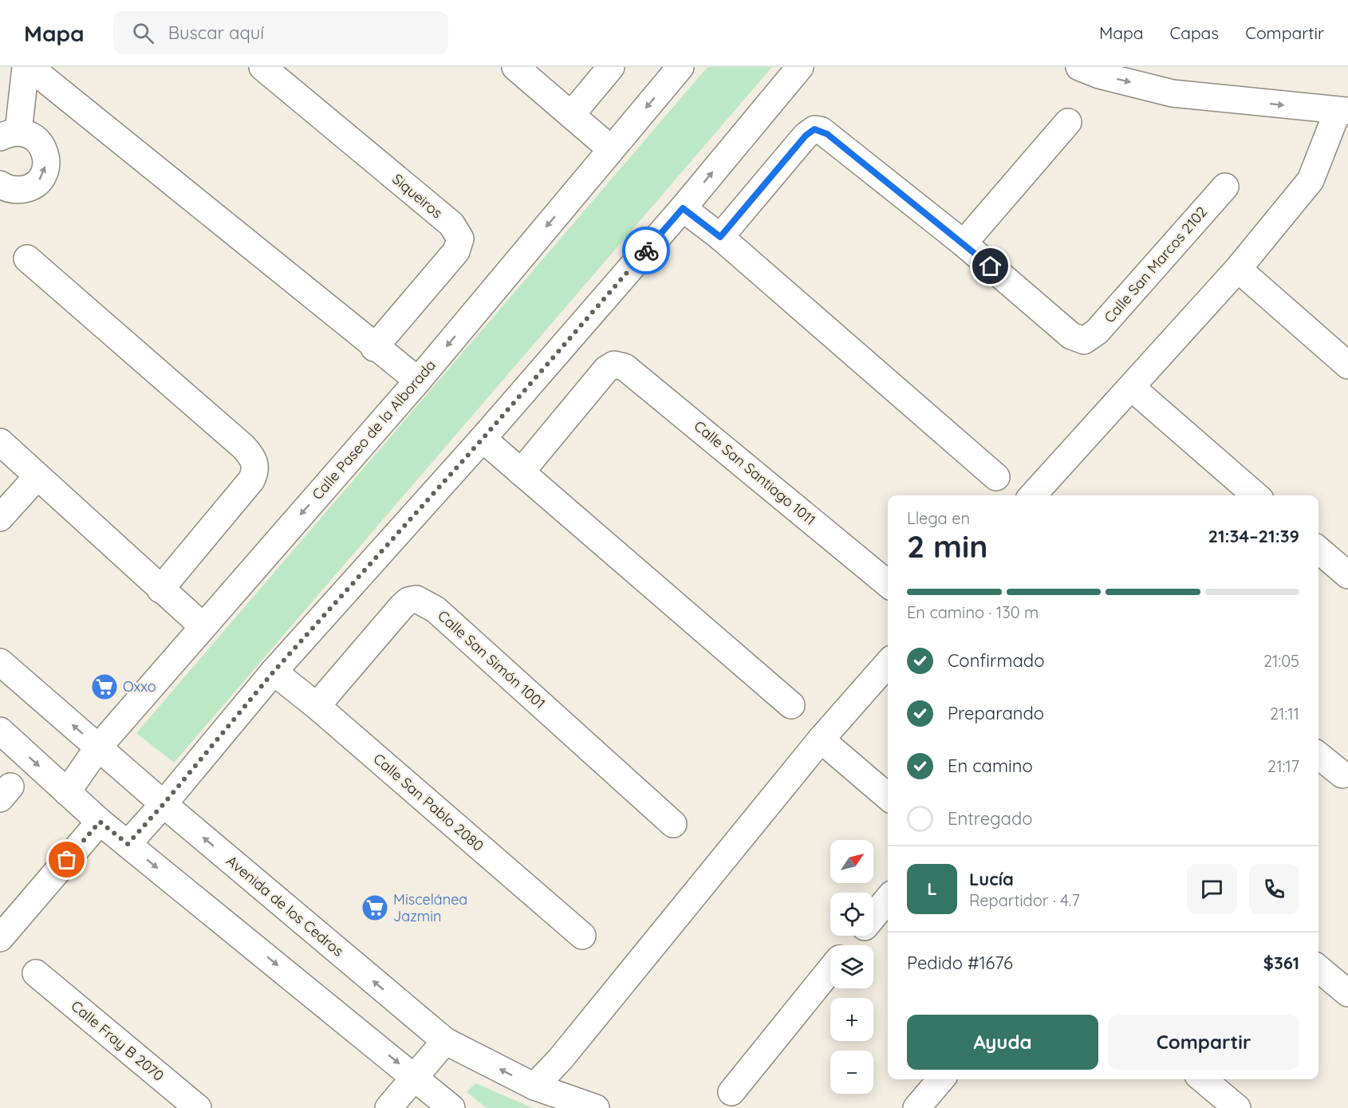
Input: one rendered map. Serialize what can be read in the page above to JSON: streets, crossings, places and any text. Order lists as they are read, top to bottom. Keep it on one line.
{"streets":{"street":["Siqueiros","Calle San Marcos 2102","Calle Paseo de la Alborada","Calle San Santiago 1011","Calle San Simón 1001","Calle San Pablo 2080","Avenida de los Cedros","Calle Fray B 2070"]},"crossings":[["Calle Paseo de la Alborada","Avenida de los Cedros"],["Calle San Simón 1001","Calle San Pablo 2080"]],"places":{"supermarket":["Oxxo","Miscelánea Jazmin"]},"north":"top right","page":{"header":"Mapa","search":"Buscar aquí","nav":["Mapa","Capas","Compartir"],"heading":["2 min","Llega en","21:34–21:39"],"panel":["Lucía","Repartidor · 4.7","Pedido #1676","$361"],"bar":"En camino · 130 m","list":[["Confirmado","21:05"],["Preparando","21:11"],["En camino","21:17"],"Entregado"],"map_buttons":["+","−"],"round":"L","buttons":["Ayuda","Compartir"]}}
